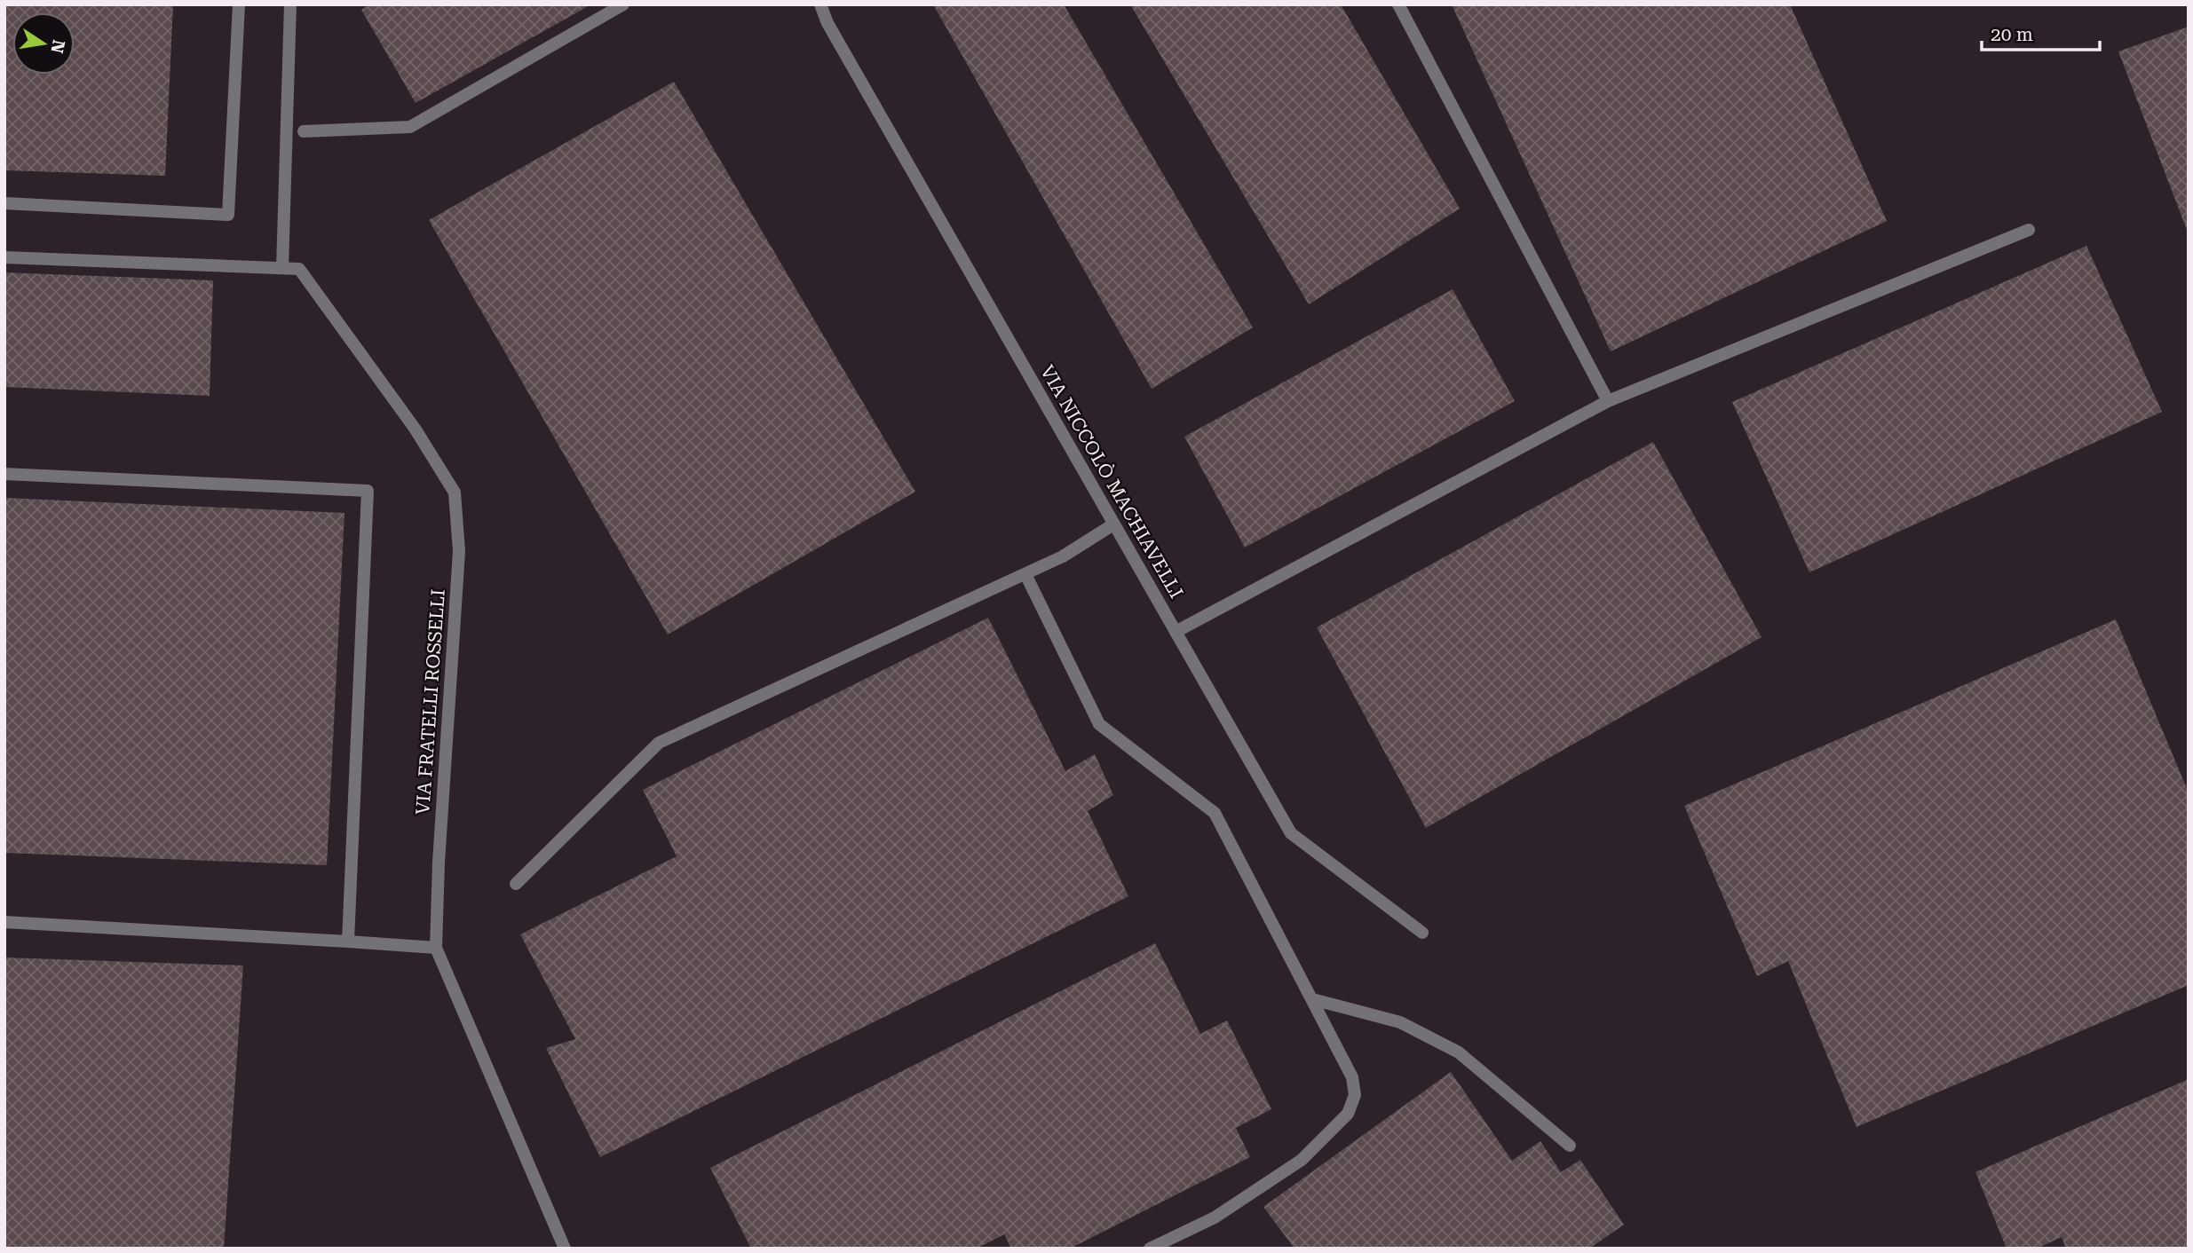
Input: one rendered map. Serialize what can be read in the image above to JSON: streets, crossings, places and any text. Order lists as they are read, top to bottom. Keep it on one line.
{"streets":{"street":["VIA NICCOLÒ MACHIAVELLI","VIA FRATELLI ROSSELLI"]},"scale_bar":"20 m","north":"right"}
